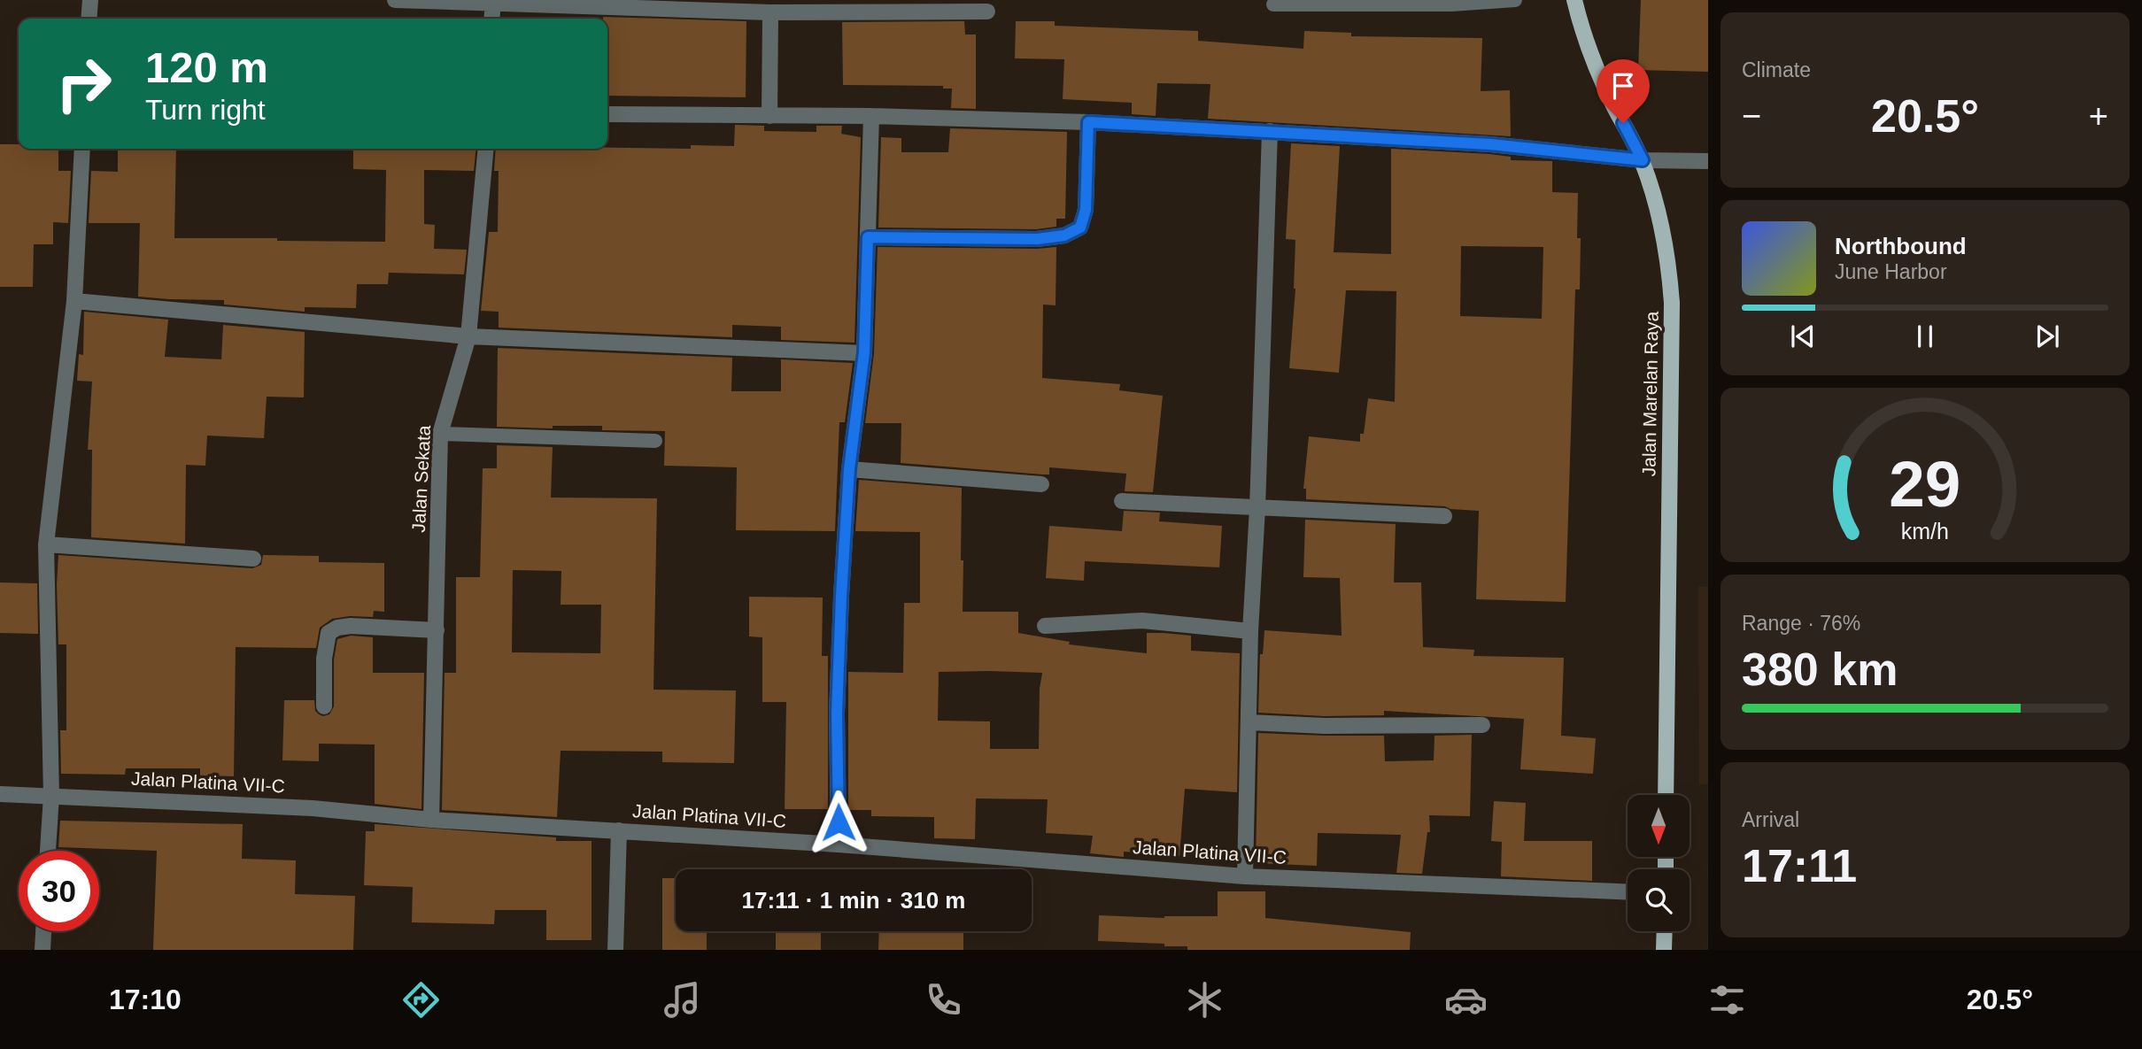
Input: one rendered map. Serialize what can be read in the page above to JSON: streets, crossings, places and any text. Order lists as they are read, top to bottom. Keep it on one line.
{"streets":{"main road":["Jalan Marelan Raya"],"street":["Jalan Sekata","Jalan Platina VII-C"]},"crossings":[["Jalan Sekata","Jalan Platina VII-C"]],"north":"bottom","page":{"tile":["Climate",["Range · 76%","380 km"],["Arrival","17:11"]],"turn":["120 m","Turn right"],"heat":["−","20.5°","+"],"song":["Northbound","June Harbor"],"limit":"30","trip":"17:11 · 1 min · 310 m","tabs":["17:10","20.5°"],"gauge":["29","km/h"]}}
